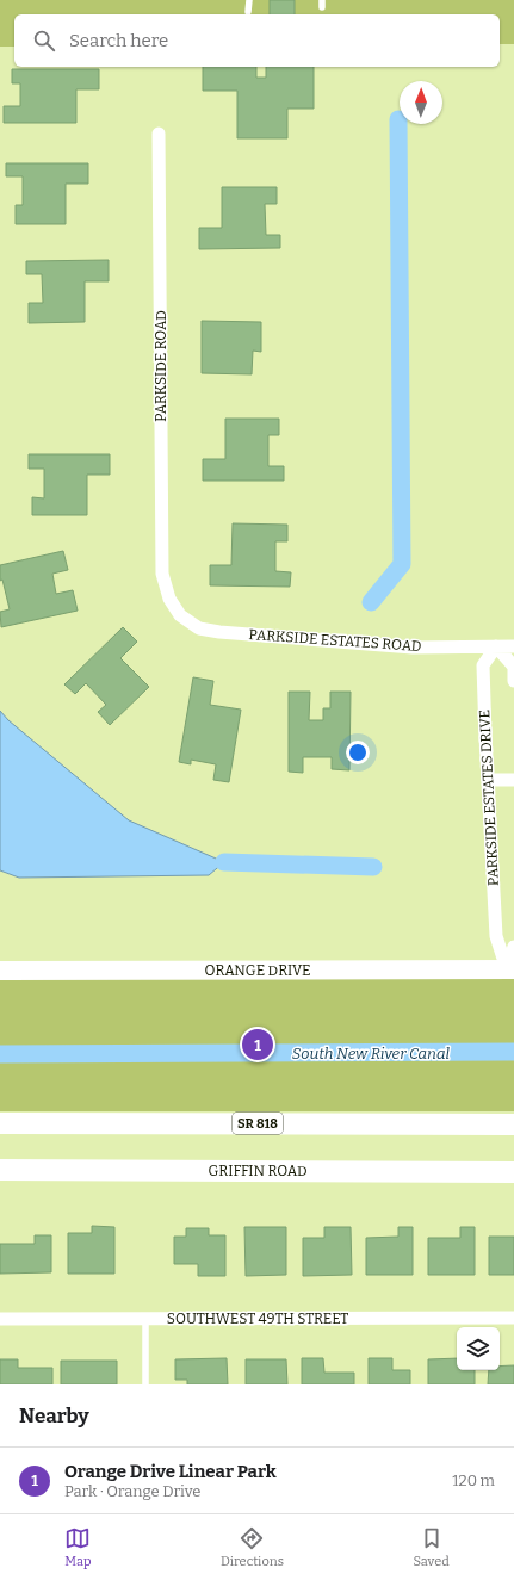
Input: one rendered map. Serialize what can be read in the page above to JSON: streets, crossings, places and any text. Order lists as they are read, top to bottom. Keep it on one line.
{"streets":{"main road":["SR 818","GRIFFIN ROAD"],"street":["PARKSIDE ROAD","PARKSIDE ESTATES ROAD","PARKSIDE ESTATES DRIVE","ORANGE DRIVE","SOUTHWEST 49TH STREET"]},"crossings":[["PARKSIDE ROAD","PARKSIDE ESTATES ROAD"],["PARKSIDE ESTATES ROAD","PARKSIDE ESTATES DRIVE"],["PARKSIDE ESTATES DRIVE","ORANGE DRIVE"]],"water":["South New River Canal"],"north":"top","page":{"search":"Search here","pins":"1","heading":"Nearby","list":[{"mark":"1","name":"Orange Drive Linear Park","note":"Park · Orange Drive","value":"120 m"}],"nav":["Map","Directions","Saved"]}}
